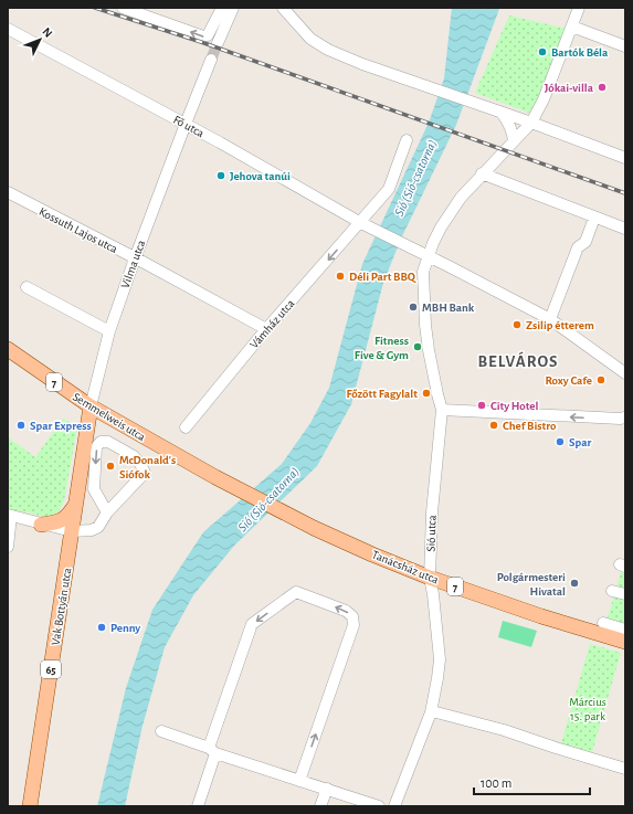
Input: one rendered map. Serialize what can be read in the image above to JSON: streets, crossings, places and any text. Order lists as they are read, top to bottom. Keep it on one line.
{"streets":{"main road":["7","Semmelweis utca","Tanácsház utca","Vak Bottyán utca","65"],"street":["Fő utca","Kossuth Lajos utca","Vilma utca","Vámház utca","Sió utca"]},"crossings":[["Fő utca","Vilma utca"],["Fő utca","Vámház utca"],["Fő utca","Sió utca"],["Kossuth Lajos utca","Vilma utca"],["Kossuth Lajos utca","Vámház utca"],["Vilma utca","Semmelweis utca"],["Vilma utca","Vak Bottyán utca"],["Semmelweis utca","Tanácsház utca"],["Semmelweis utca","Vak Bottyán utca"],["Sió utca","Tanácsház utca"]],"one_way":["Vámház utca"],"districts":["BELVÁROS"],"water":["Sió (Sió-csatorna)"],"parks":["Március 15. park"],"places":["Bartók Béla","Jókai-villa","Jehova tanúi","Déli Part BBQ","MBH Bank","Zsilip étterem","Fitness Five & Gym","Roxy Cafe","Főzött Fagylalt","City Hotel","Spar Express","Chef Bistro","Spar","McDonald's Siófok","Polgármesteri Hivatal","Penny"],"scale_bar":"100 m","north":"top right"}
